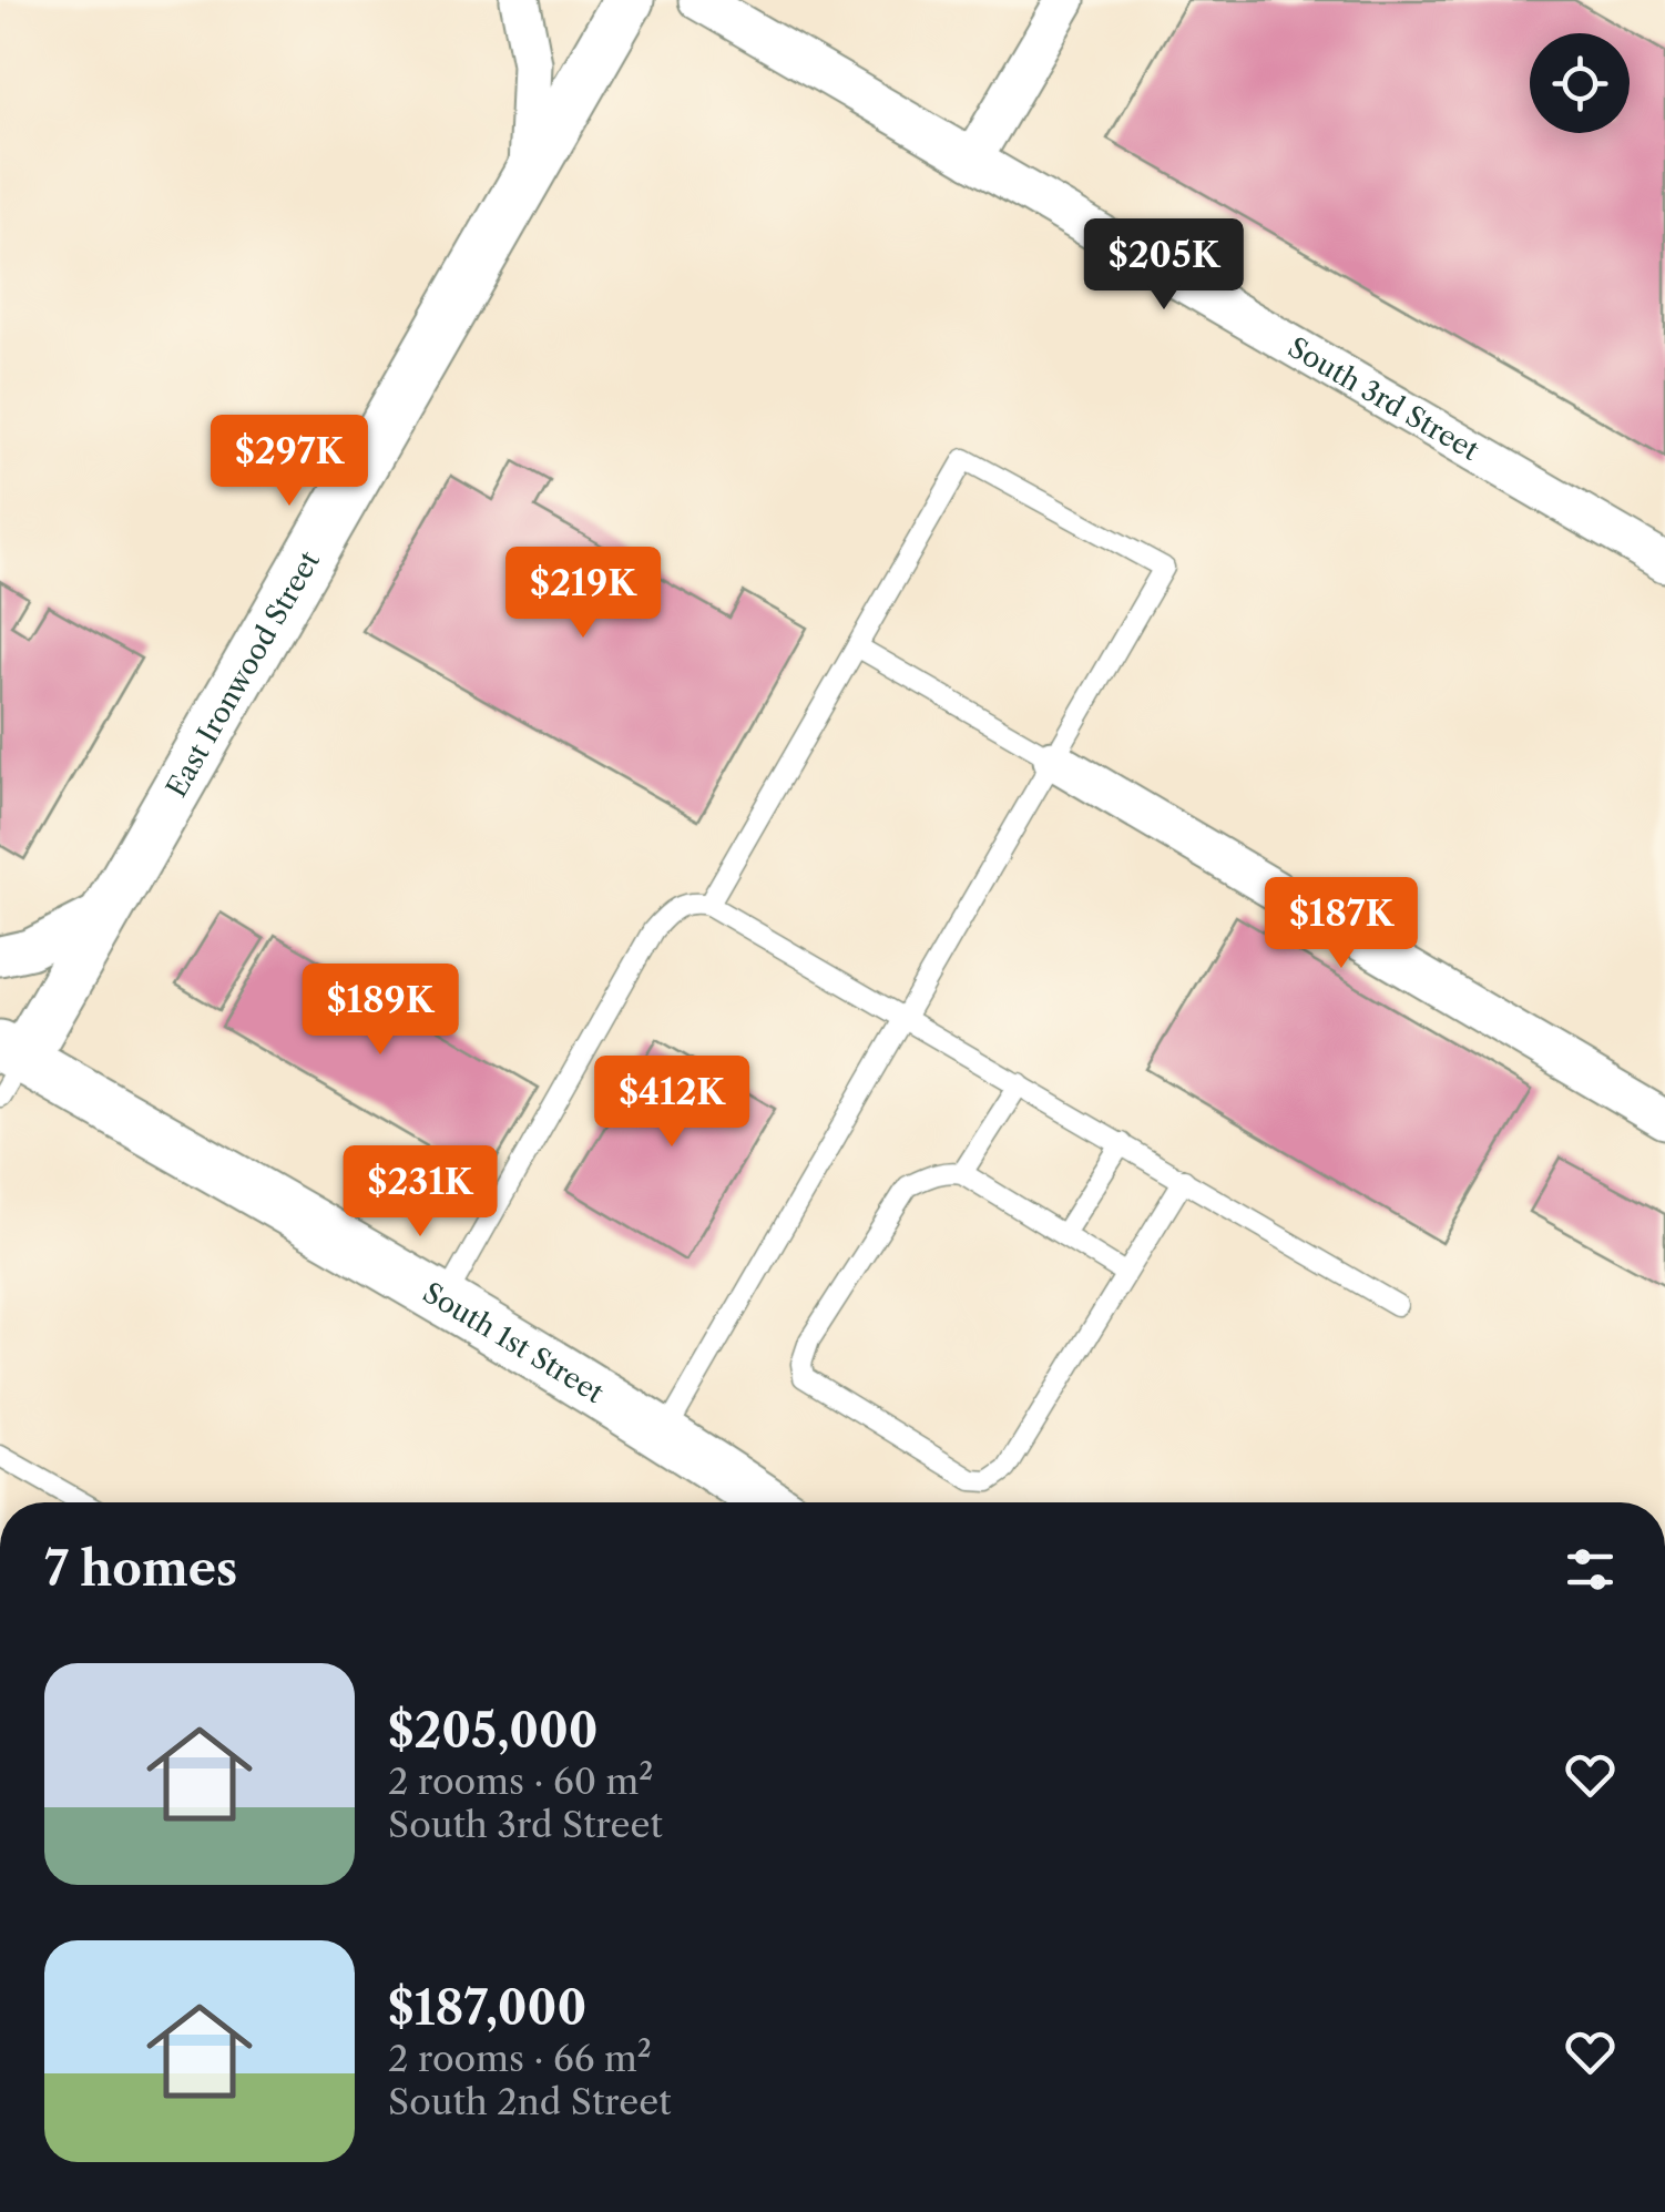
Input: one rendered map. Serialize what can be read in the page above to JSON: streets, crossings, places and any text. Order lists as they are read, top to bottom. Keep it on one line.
{"streets":{"street":["South 3rd Street","East Ironwood Street","South 1st Street"]},"crossings":[["East Ironwood Street","South 1st Street"]],"page":{"price":["$205K","$297K","$219K","$187K","$189K","$412K","$231K"],"heading":"7 homes","list":[{"name":"$205,000","note":"2 rooms · 60 m² · South 3rd Street"},{"name":"$187,000","note":"2 rooms · 66 m² · South 2nd Street"}]}}
